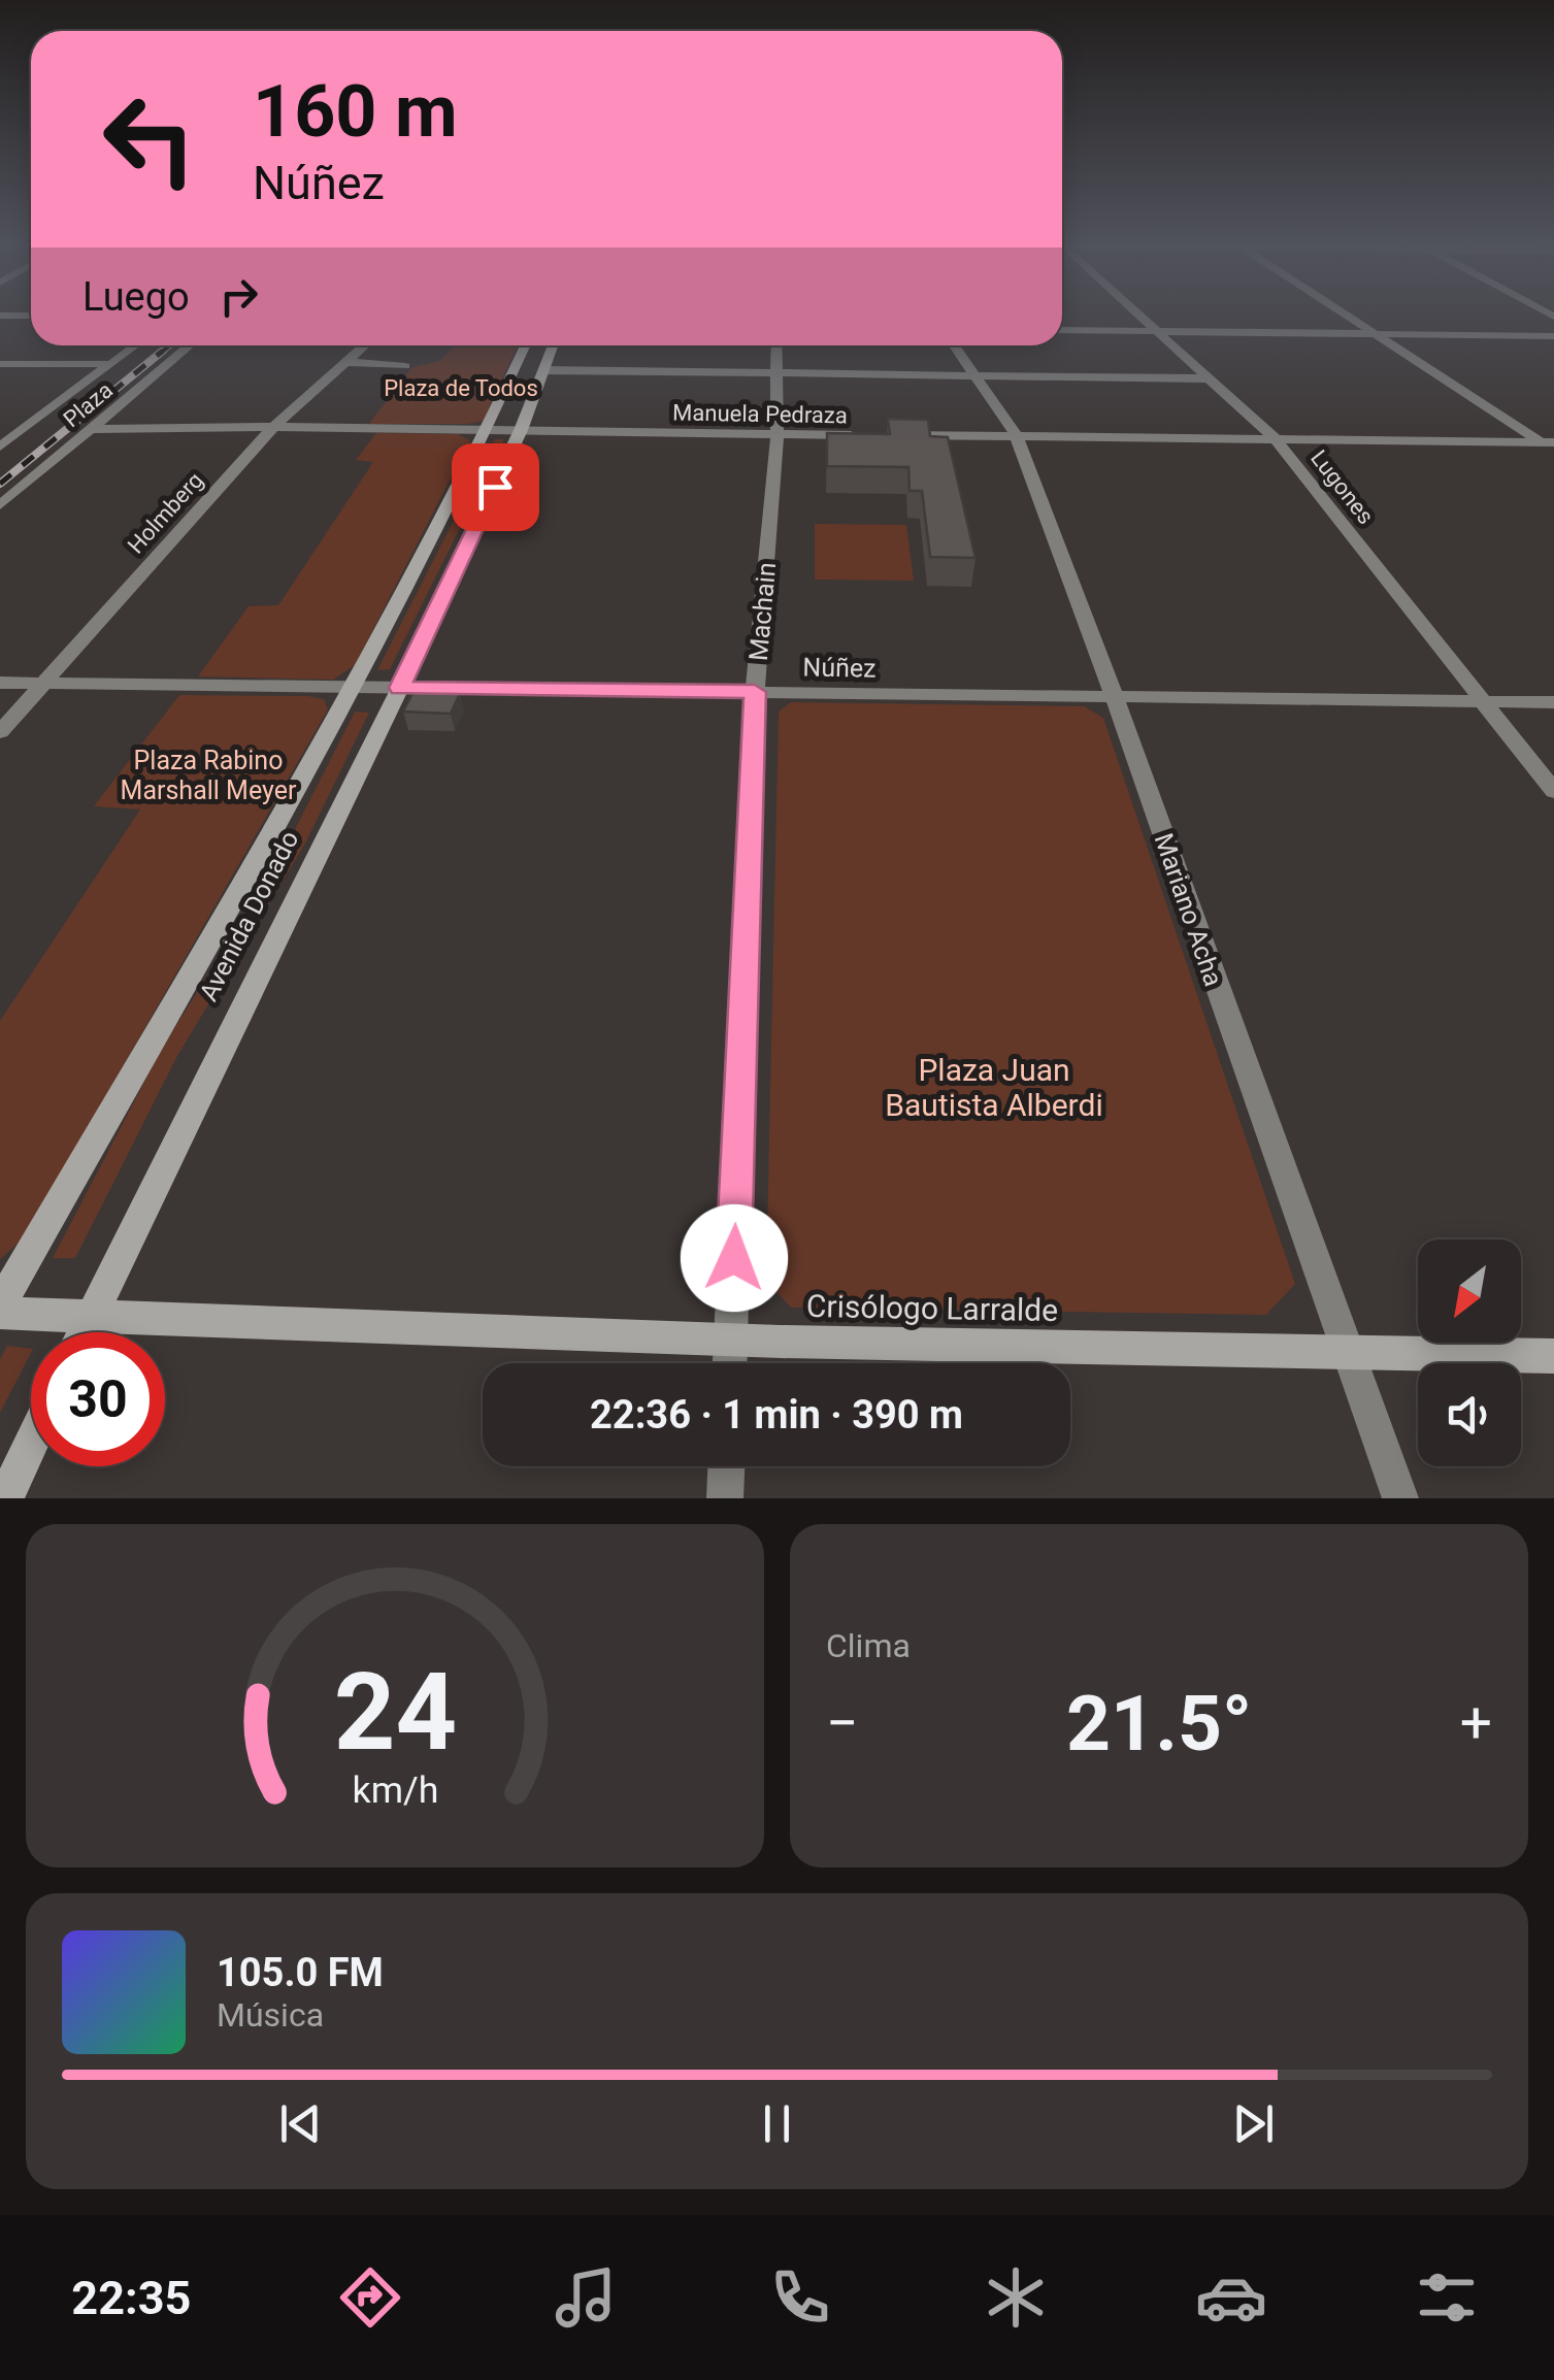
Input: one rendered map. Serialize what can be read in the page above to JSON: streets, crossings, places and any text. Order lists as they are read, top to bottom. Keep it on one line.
{"streets":{"main road":["Avenida Donado","Crisólogo Larralde"],"street":["Plaza","Manuela Pedraza","Lugones","Holmberg","Machain","Núñez","Mariano Acha"]},"crossings":[["Plaza","Manuela Pedraza"],["Manuela Pedraza","Lugones"],["Manuela Pedraza","Holmberg"],["Manuela Pedraza","Machain"],["Manuela Pedraza","Mariano Acha"],["Manuela Pedraza","Avenida Donado"],["Lugones","Núñez"],["Holmberg","Núñez"],["Machain","Núñez"],["Machain","Crisólogo Larralde"],["Núñez","Mariano Acha"],["Núñez","Avenida Donado"],["Mariano Acha","Crisólogo Larralde"],["Avenida Donado","Crisólogo Larralde"]],"parks":["Plaza de Todos","Plaza Rabino Marshall Meyer","Plaza Juan Bautista Alberdi"],"north":"bottom left","page":{"turn":["160 m","Núñez"],"then":"Luego","limit":"30","trip":"22:36 · 1 min · 390 m","tile":"Clima","heat":["−","21.5°","+"],"song":["105.0 FM","Música"],"tabs":"22:35","gauge":["24","km/h"]}}
